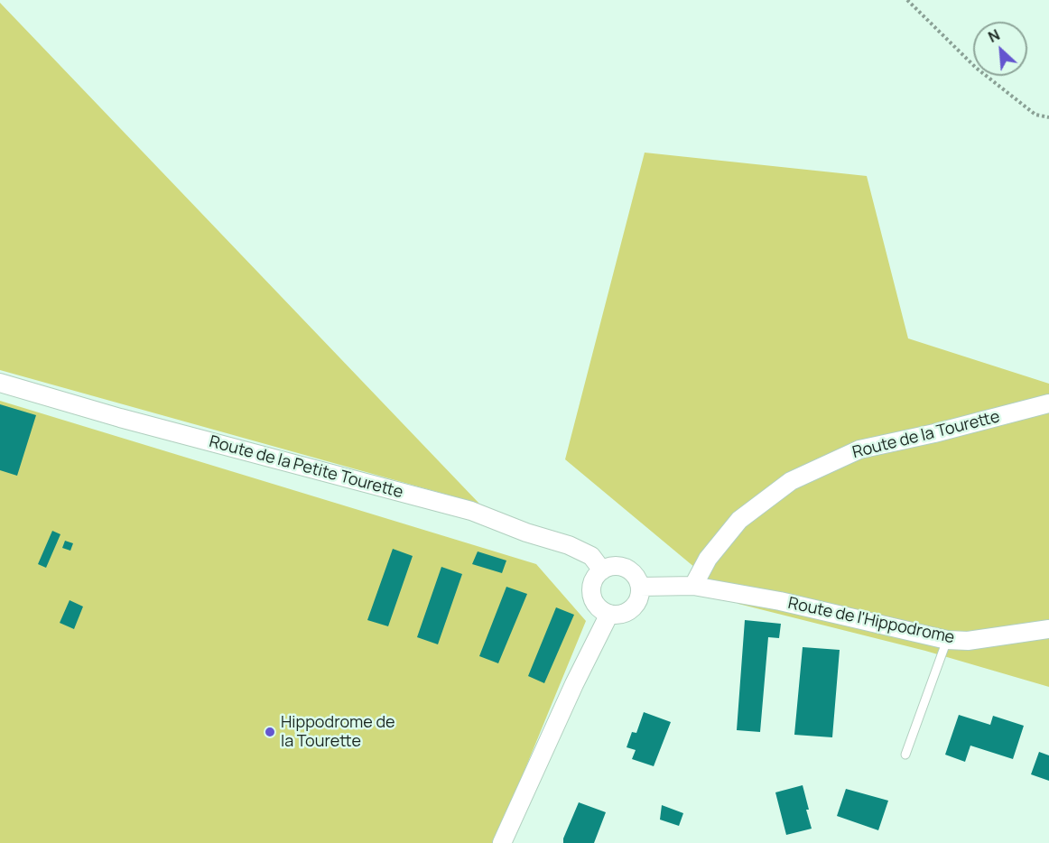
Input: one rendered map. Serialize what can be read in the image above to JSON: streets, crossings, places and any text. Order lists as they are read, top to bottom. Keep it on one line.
{"streets":{"street":["Route de la Tourette","Route de la Petite Tourette","Route de l'Hippodrome"]},"crossings":[["Route de la Tourette","Route de l'Hippodrome"],["Route de la Petite Tourette","Route de l'Hippodrome"]],"places":["Hippodrome de la Tourette"],"north":"top left"}
